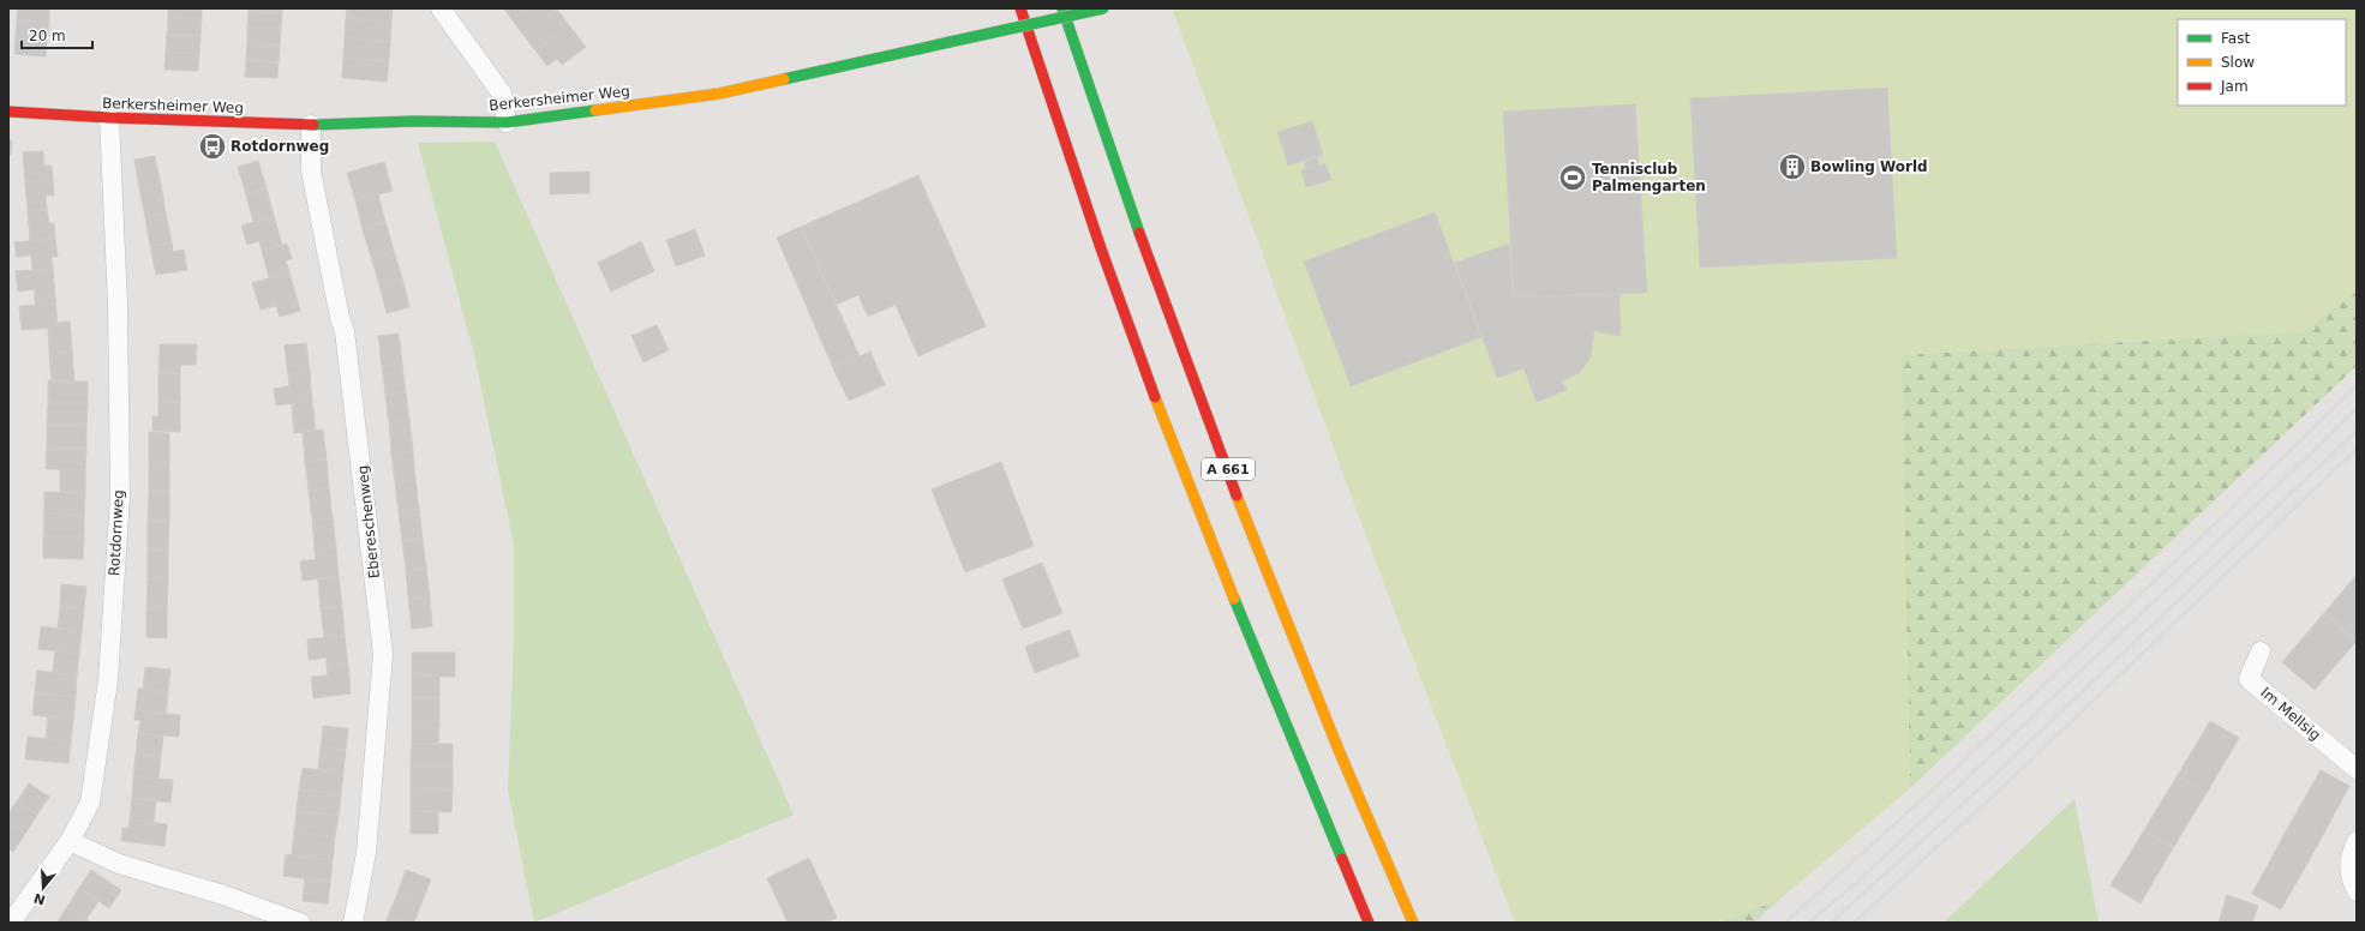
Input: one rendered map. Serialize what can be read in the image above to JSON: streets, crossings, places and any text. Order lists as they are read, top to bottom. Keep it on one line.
{"streets":{"main road":["Berkersheimer Weg","A 661"],"street":["Ebereschenweg","Rotdornweg","Im Mellsig"]},"crossings":[["Berkersheimer Weg","Ebereschenweg"],["Berkersheimer Weg","Rotdornweg"]],"places":{"bus stop":["Rotdornweg"],"building":["Bowling World"],"sports":["Tennisclub Palmengarten"]},"legend":["Fast","Slow","Jam"],"scale_bar":"20 m","north":"bottom"}
